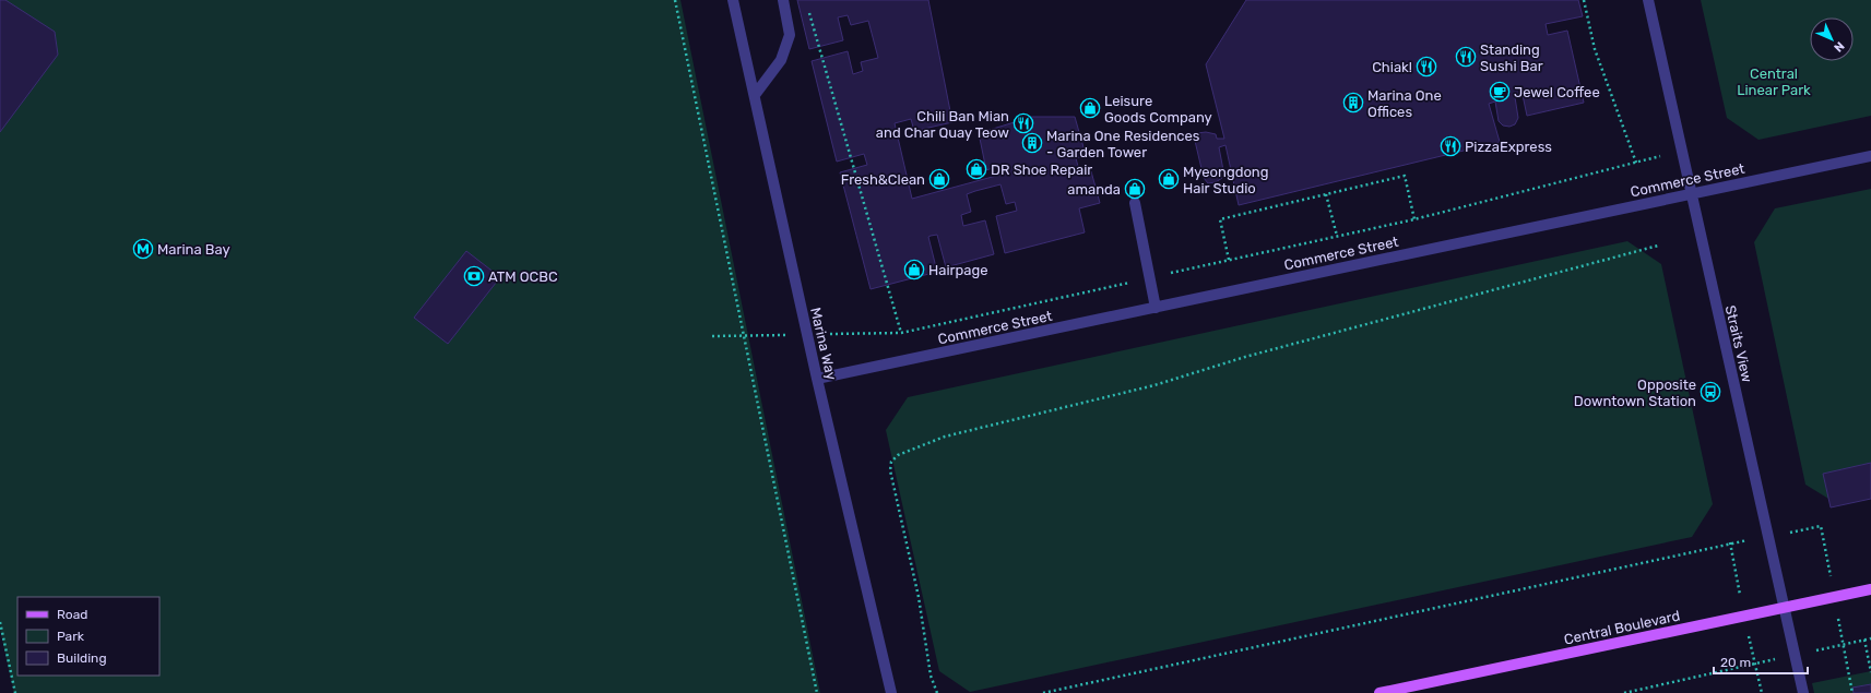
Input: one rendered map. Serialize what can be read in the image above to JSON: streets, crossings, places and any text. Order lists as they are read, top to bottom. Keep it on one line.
{"streets":{"main road":["Central Boulevard"],"street":["Commerce Street","Marina Way","Straits View"]},"crossings":[["Commerce Street","Marina Way"],["Commerce Street","Straits View"],["Straits View","Central Boulevard"]],"parks":["Central Linear Park"],"places":{"restaurant":["Standing Sushi Bar","Chiak!","Chili Ban Mian and Char Quay Teow","PizzaExpress"],"cafe":["Jewel Coffee"],"building":["Marina One Offices","Marina One Residences - Garden Tower"],"shop":["Leisure Goods Company","DR Shoe Repair","Fresh&Clean","Myeongdong Hair Studio","amanda","Hairpage"],"metro station":["Marina Bay"],"bank":["ATM OCBC"],"bus stop":["Opposite Downtown Station"]},"legend":["Road","Park","Building"],"scale_bar":"20 m","north":"bottom right"}
